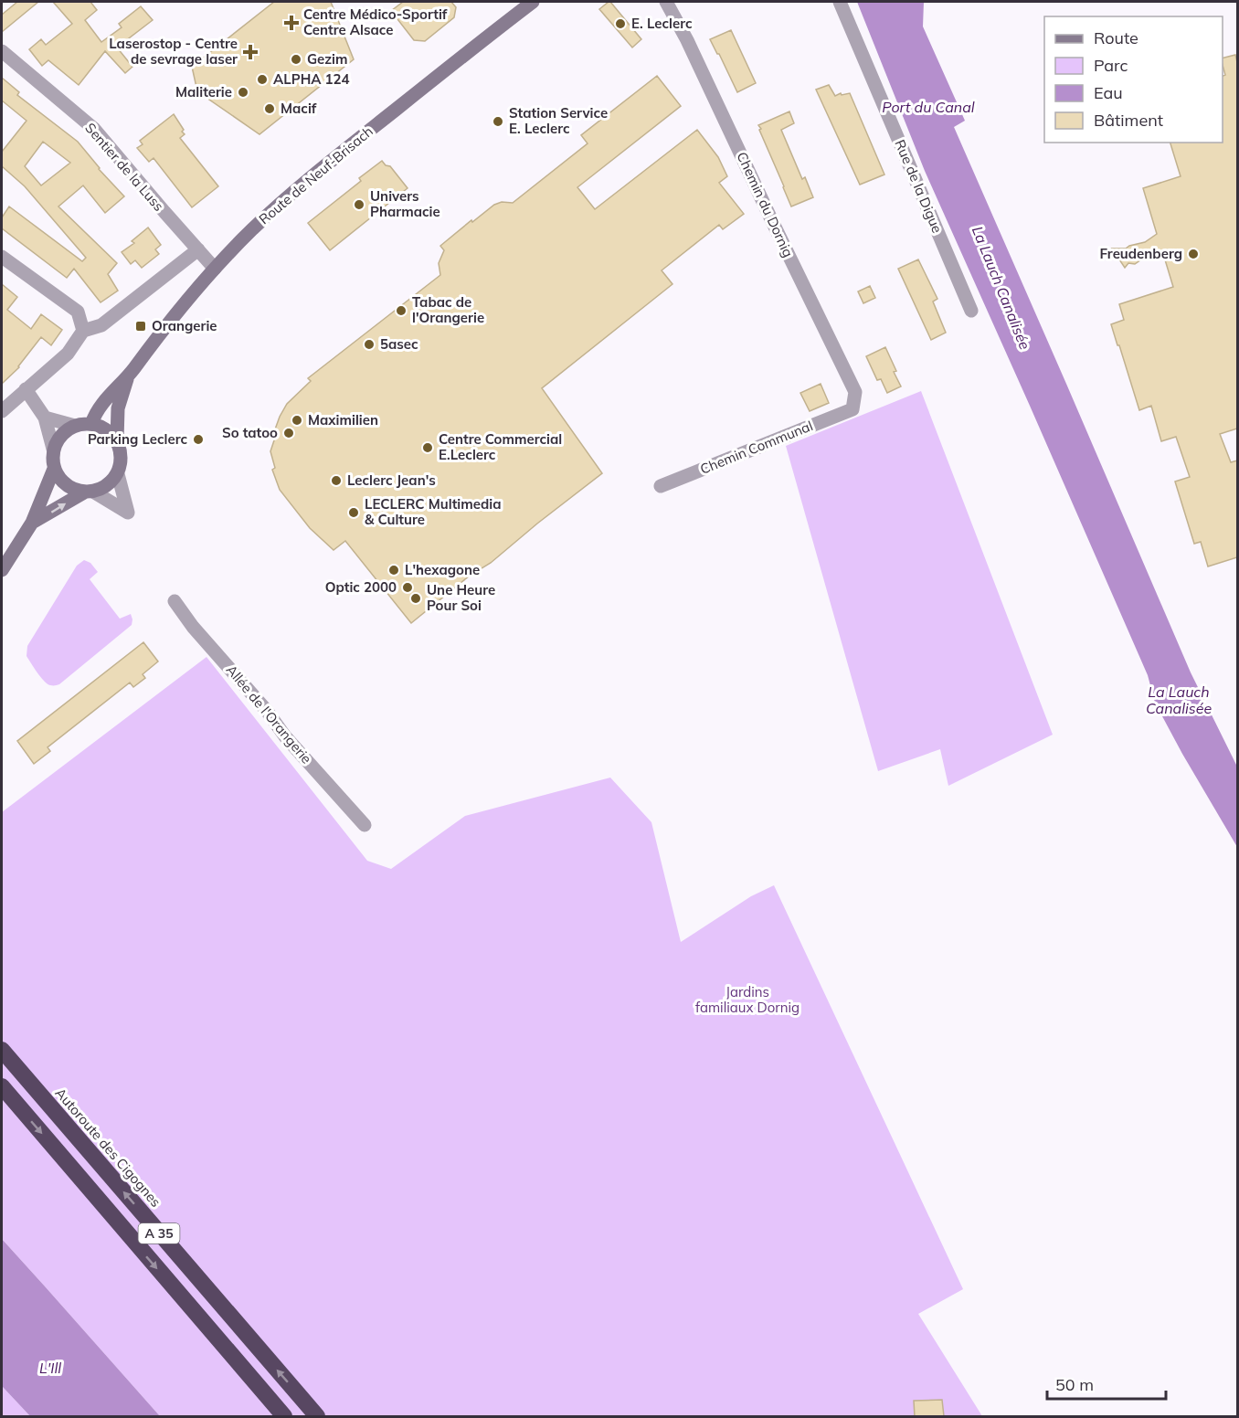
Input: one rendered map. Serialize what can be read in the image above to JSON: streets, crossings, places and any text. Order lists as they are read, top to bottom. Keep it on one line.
{"streets":{"highway":["Autoroute des Cigognes","A 35"],"main road":["Route de Neuf-Brisach"],"street":["Sentier de la Luss","Rue de la Digue","Chemin du Dornig","Chemin Communal","Allée de l'Orangerie"]},"crossings":[["Sentier de la Luss","Route de Neuf-Brisach"],["Chemin du Dornig","Chemin Communal"]],"water":["Port du Canal","La Lauch Canalisée","L'Ill"],"parks":["Jardins familiaux Dornig"],"places":{"health":["Centre Médico-Sportif Centre Alsace","Laserostop - Centre de sevrage laser"],"other":["E. Leclerc","Gezim","ALPHA 124","Maliterie","Macif","Station Service E. Leclerc","Univers Pharmacie","Freudenberg","Tabac de l'Orangerie","5asec","Maximilien","So tatoo","Parking Leclerc","Centre Commercial E.Leclerc","Leclerc Jean's","LECLERC Multimedia & Culture","L'hexagone","Optic 2000","Une Heure Pour Soi"],"transit":["Orangerie"]},"legend":["Route","Parc","Eau","Bâtiment"],"scale_bar":"50 m"}
